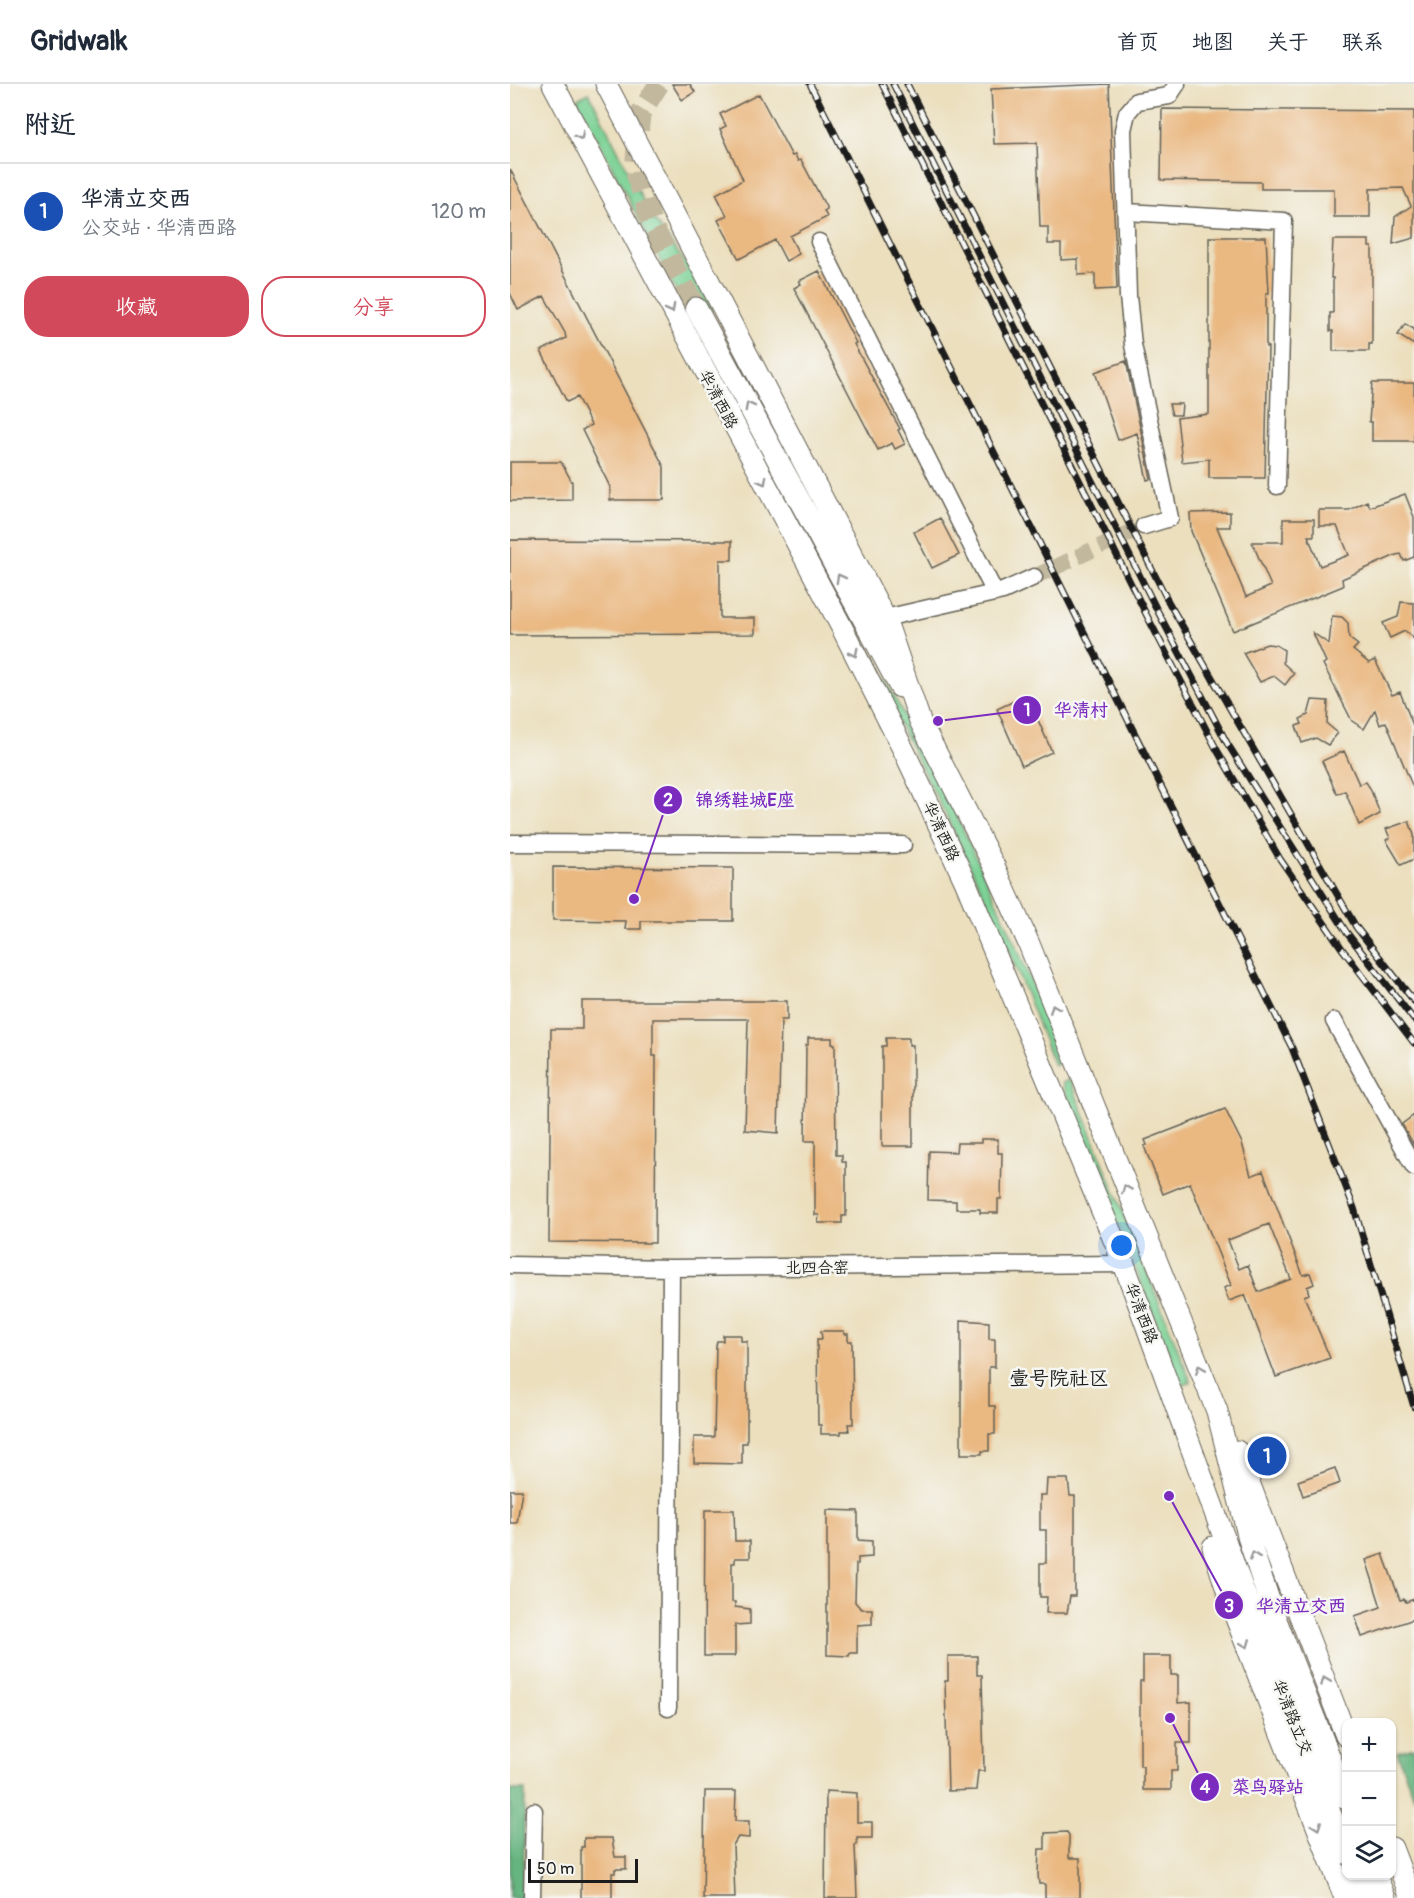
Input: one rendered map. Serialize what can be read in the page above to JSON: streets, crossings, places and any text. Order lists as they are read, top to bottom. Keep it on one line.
{"streets":{"main road":["华清西路","华清路立交"],"street":["北四合窑"]},"crossings":[["华清西路","北四合窑"],["华清西路","华清路立交"]],"districts":["壹号院社区"],"places":["华清村","锦绣鞋城E座","华清立交西","菜鸟驿站"],"scale_bar":"50 m","page":{"header":"Gridwalk","nav":["首页","地图","关于","联系"],"heading":"附近","list":[{"mark":"1","name":"华清立交西","note":"公交站 · 华清西路","value":"120 m"}],"buttons":["收藏","分享"],"pins":"1","map_buttons":["+","−"],"scale":"50 m"}}
